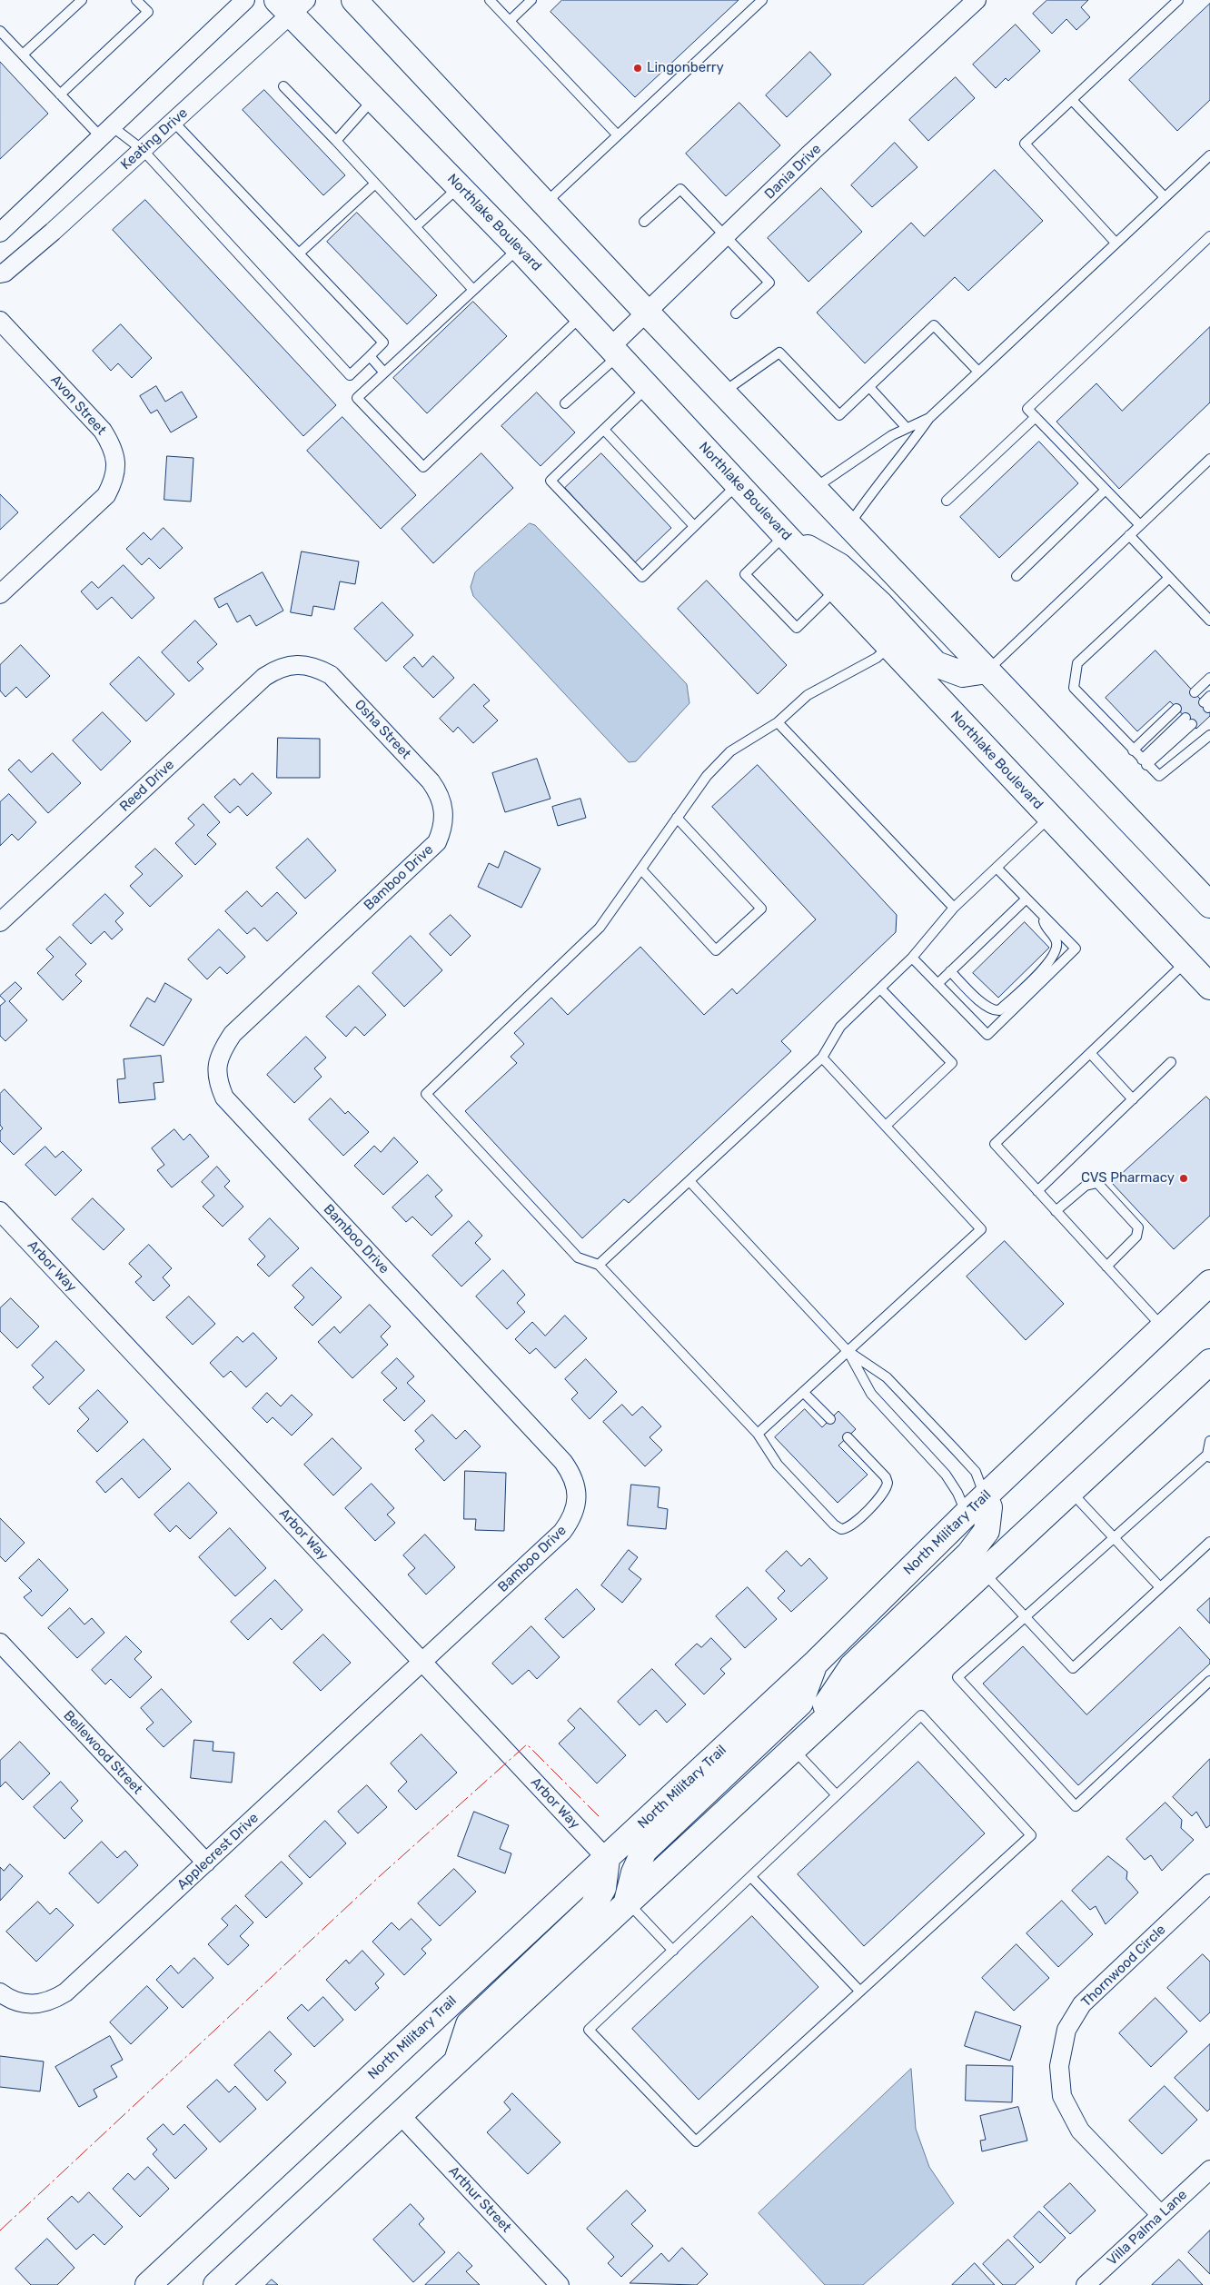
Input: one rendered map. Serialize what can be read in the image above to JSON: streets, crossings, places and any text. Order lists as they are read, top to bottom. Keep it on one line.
{"streets":{"main road":["Northlake Boulevard","North Military Trail"],"street":["Keating Drive","Dania Drive","Avon Street","Osha Street","Reed Drive","Bamboo Drive","Arbor Way","Bellewood Street","Applecrest Drive","Thornwood Circle","Arthur Street","Villa Palma Lane"]},"crossings":[["Keating Drive","Northlake Boulevard"],["Dania Drive","Northlake Boulevard"],["Osha Street","Reed Drive"],["Osha Street","Bamboo Drive"],["Bamboo Drive","Arbor Way"],["Bamboo Drive","Applecrest Drive"],["Arbor Way","North Military Trail"],["Arbor Way","Applecrest Drive"],["Bellewood Street","Applecrest Drive"],["Thornwood Circle","Villa Palma Lane"]],"places":["Lingonberry","CVS Pharmacy"]}
